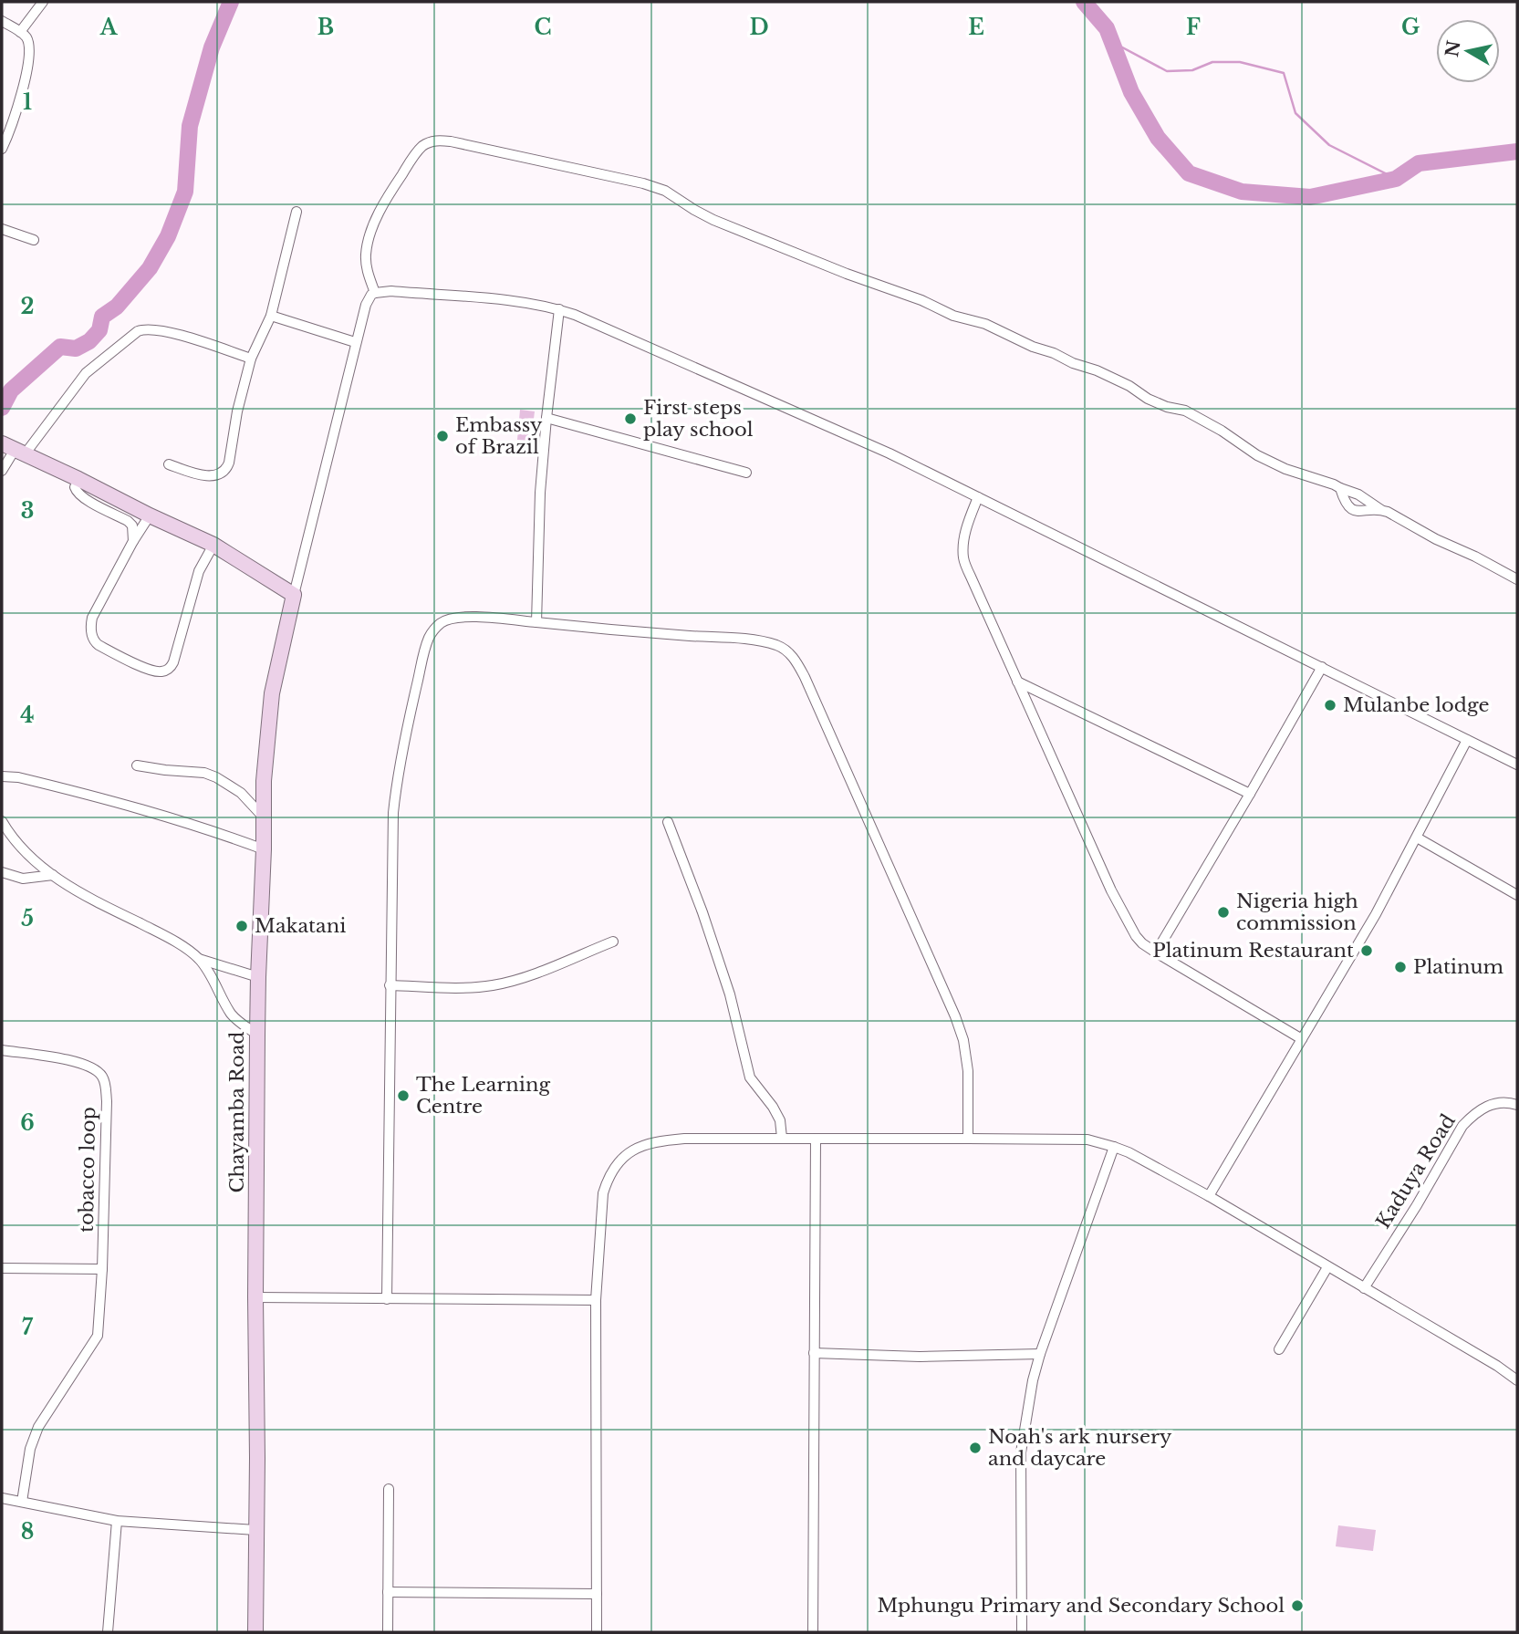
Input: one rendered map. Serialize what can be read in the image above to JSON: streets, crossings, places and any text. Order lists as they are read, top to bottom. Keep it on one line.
{"streets":{"street":["Chayamba Road","tobacco loop","Kaduya Road"]},"places":["First steps play school","Embassy of Brazil","Mulanbe lodge","Nigeria high commission","Makatani","Platinum Restaurant","Platinum","The Learning Centre","Noah's ark nursery and daycare","Mphungu Primary and Secondary School"],"north":"left","grid":{"columns":["A","B","C","D","E","F","G"],"rows":["1","2","3","4","5","6","7","8"]}}
